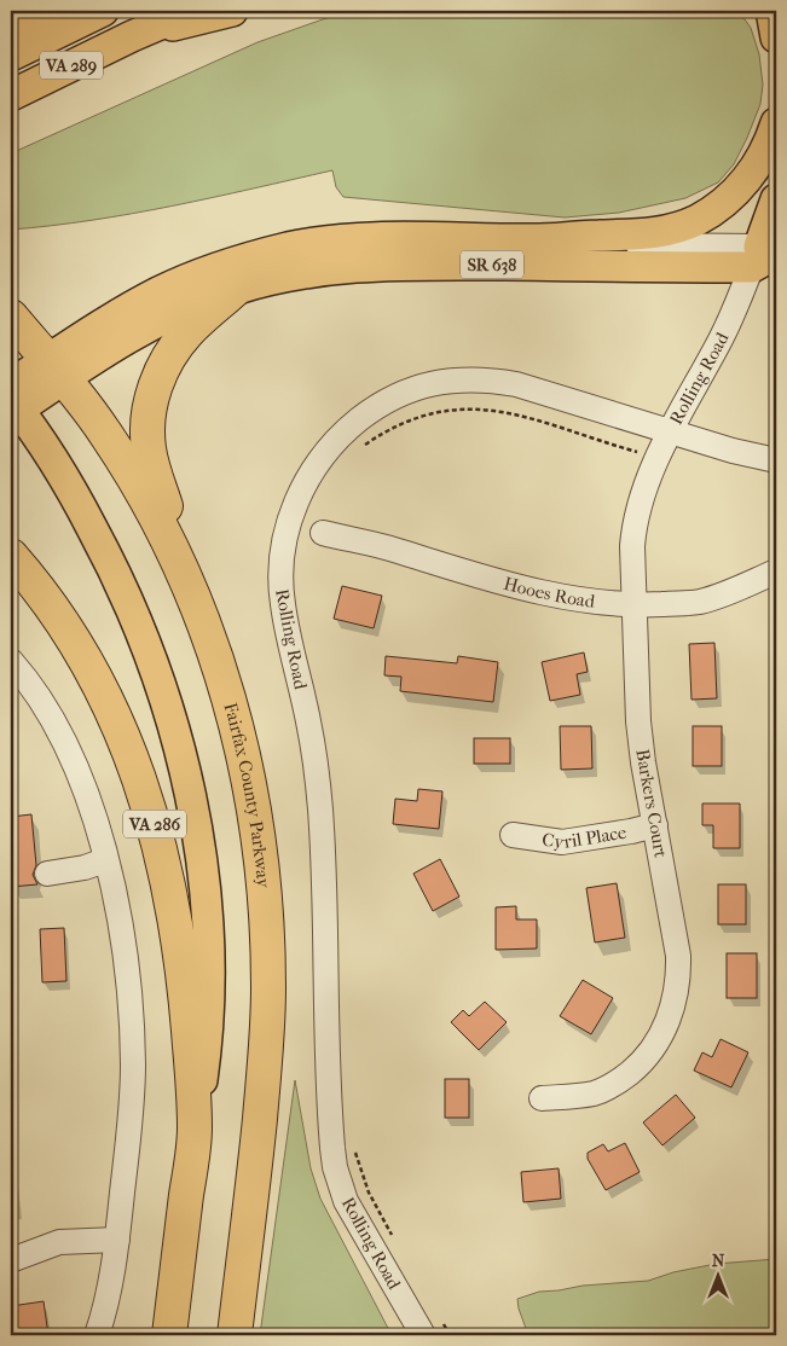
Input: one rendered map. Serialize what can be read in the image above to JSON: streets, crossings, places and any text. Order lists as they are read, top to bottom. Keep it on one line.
{"streets":{"highway":["Fairfax County Parkway","VA 286"],"main road":["VA 289","SR 638"],"street":["Rolling Road","Hooes Road","Barkers Court","Cyril Place"]},"crossings":[["SR 638","Rolling Road"],["SR 638","Fairfax County Parkway"],["Rolling Road","Barkers Court"],["Hooes Road","Barkers Court"],["Barkers Court","Cyril Place"]],"north":"top"}
